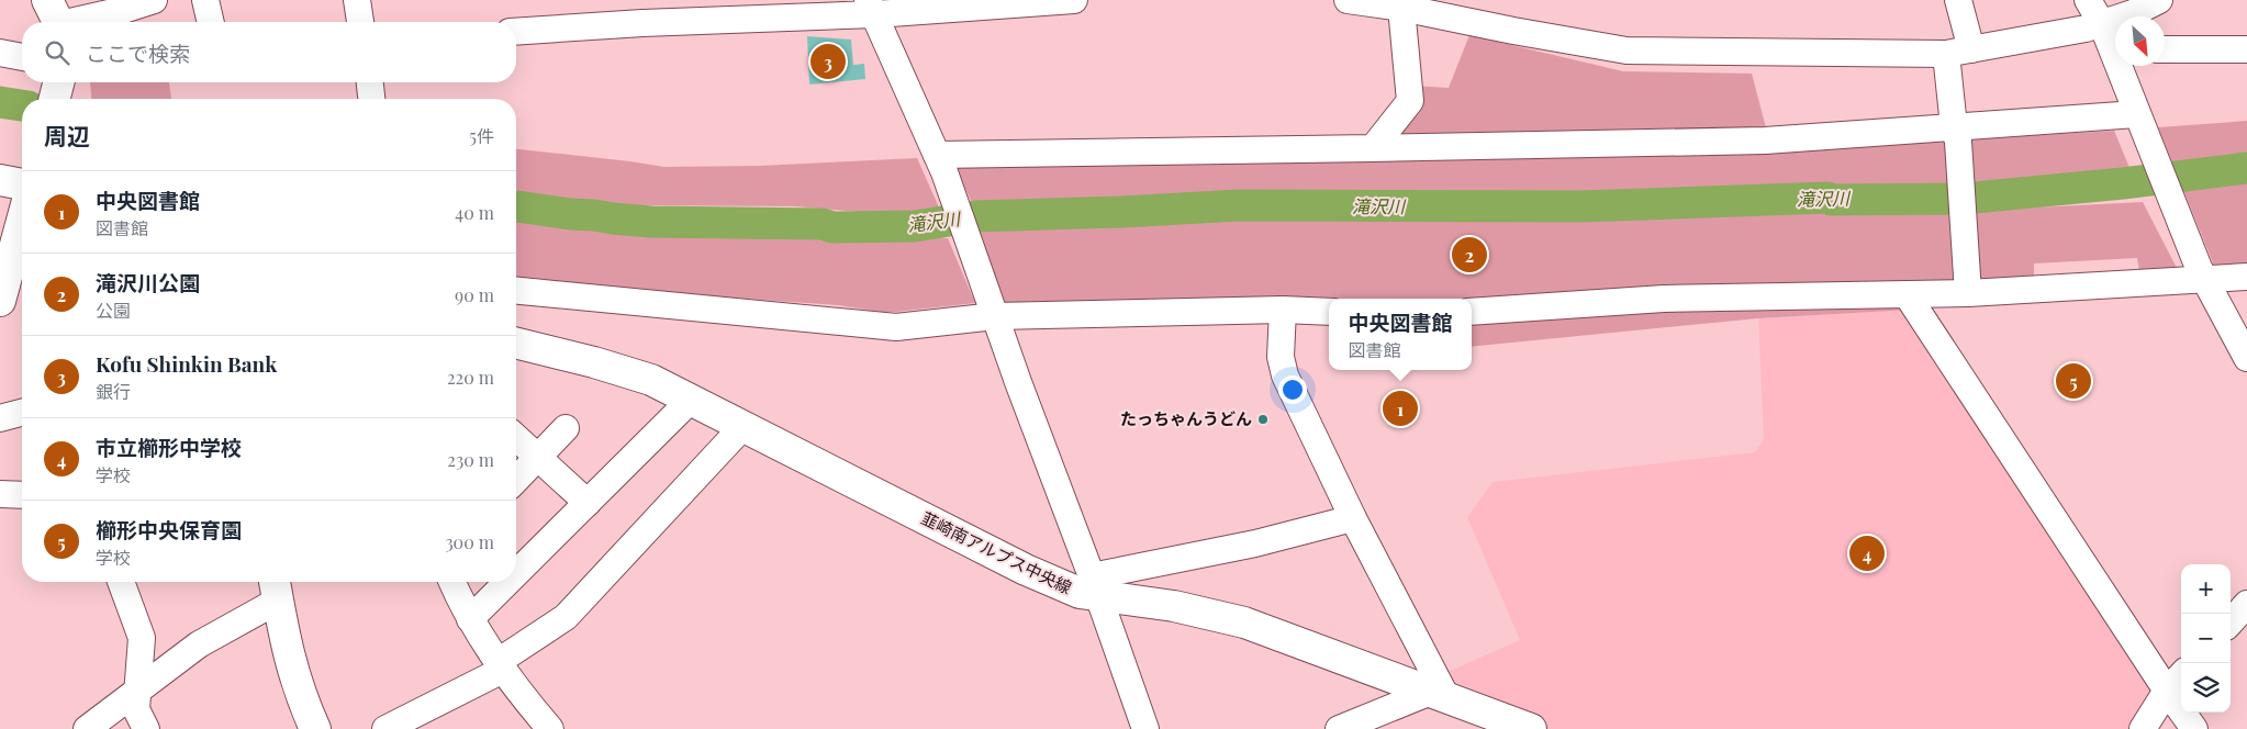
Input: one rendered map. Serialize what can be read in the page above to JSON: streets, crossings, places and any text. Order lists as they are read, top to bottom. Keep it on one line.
{"streets":{"main road":["韮崎南アルプス中央線"]},"water":["滝沢川"],"places":["たっちゃんうどん"],"north":"bottom right","page":{"search":"ここで検索","pins":["3","2","5","1","4"],"heading":["周辺","5件"],"list":[{"mark":"1","name":"中央図書館","note":"図書館","value":"40 m"},{"mark":"2","name":"滝沢川公園","note":"公園","value":"90 m"},{"mark":"3","name":"Kofu Shinkin Bank","note":"銀行","value":"220 m"},{"mark":"4","name":"市立櫛形中学校","note":"学校","value":"230 m"},{"mark":"5","name":"櫛形中央保育園","note":"学校","value":"300 m"}],"popup":["中央図書館","図書館"],"map_buttons":["+","−"]}}
